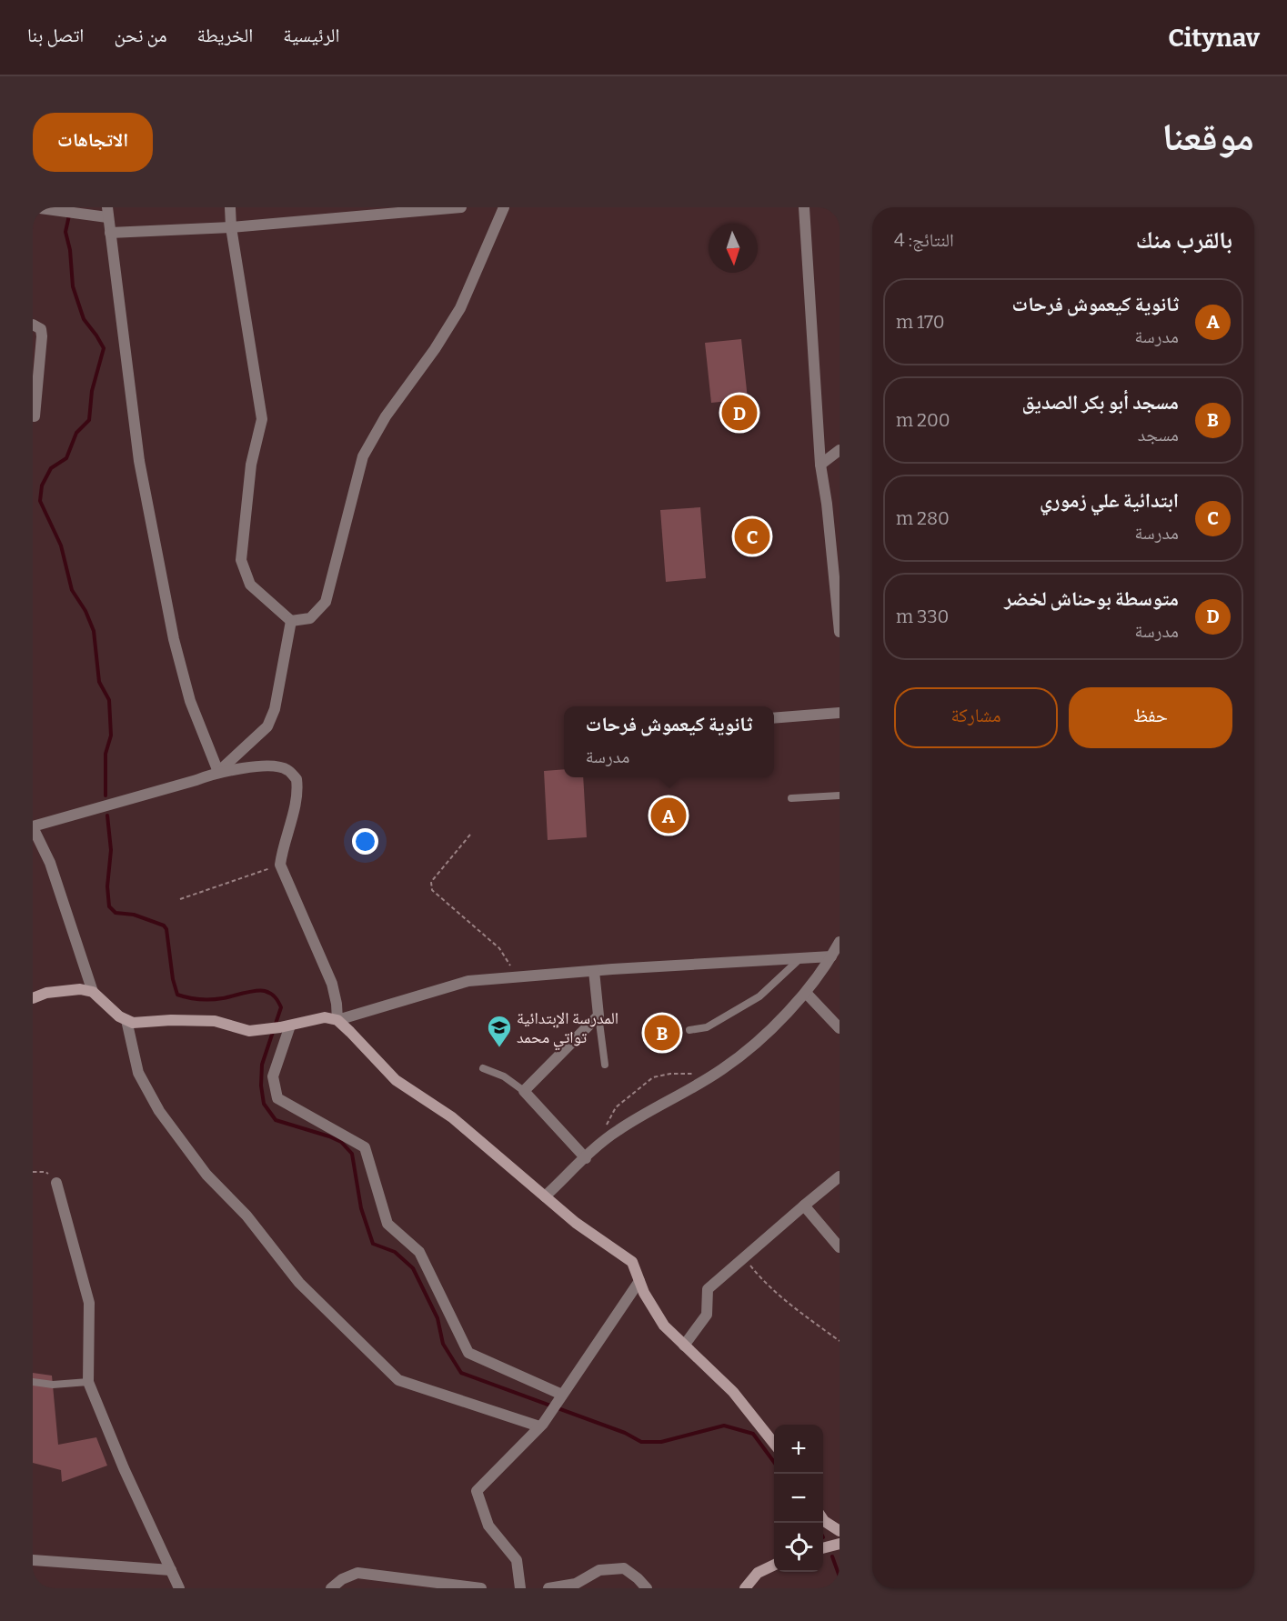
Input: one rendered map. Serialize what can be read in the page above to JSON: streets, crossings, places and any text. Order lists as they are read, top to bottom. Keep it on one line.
{"places":{"school or university":["المدرسة الإبتدائية تواتي محمد"]},"north":"bottom","page":{"header":"Citynav","nav":["الرئيسية","الخريطة","من نحن","اتصل بنا"],"title":"موقعنا","buttons":["الاتجاهات",["حفظ","مشاركة"]],"heading":["بالقرب منك","النتائج: 4"],"list":[{"mark":"A","name":"ثانوية كيعموش فرحات","note":"مدرسة","value":"170 m"},{"mark":"B","name":"مسجد أبو بكر الصديق","note":"مسجد","value":"200 m"},{"mark":"C","name":"ابتدائية علي زموري","note":"مدرسة","value":"280 m"},{"mark":"D","name":"متوسطة بوحناش لخضر","note":"مدرسة","value":"330 m"}],"pins":["D","C","A","B"],"popup":["ثانوية كيعموش فرحات","مدرسة"],"map_buttons":["+","−"]}}
